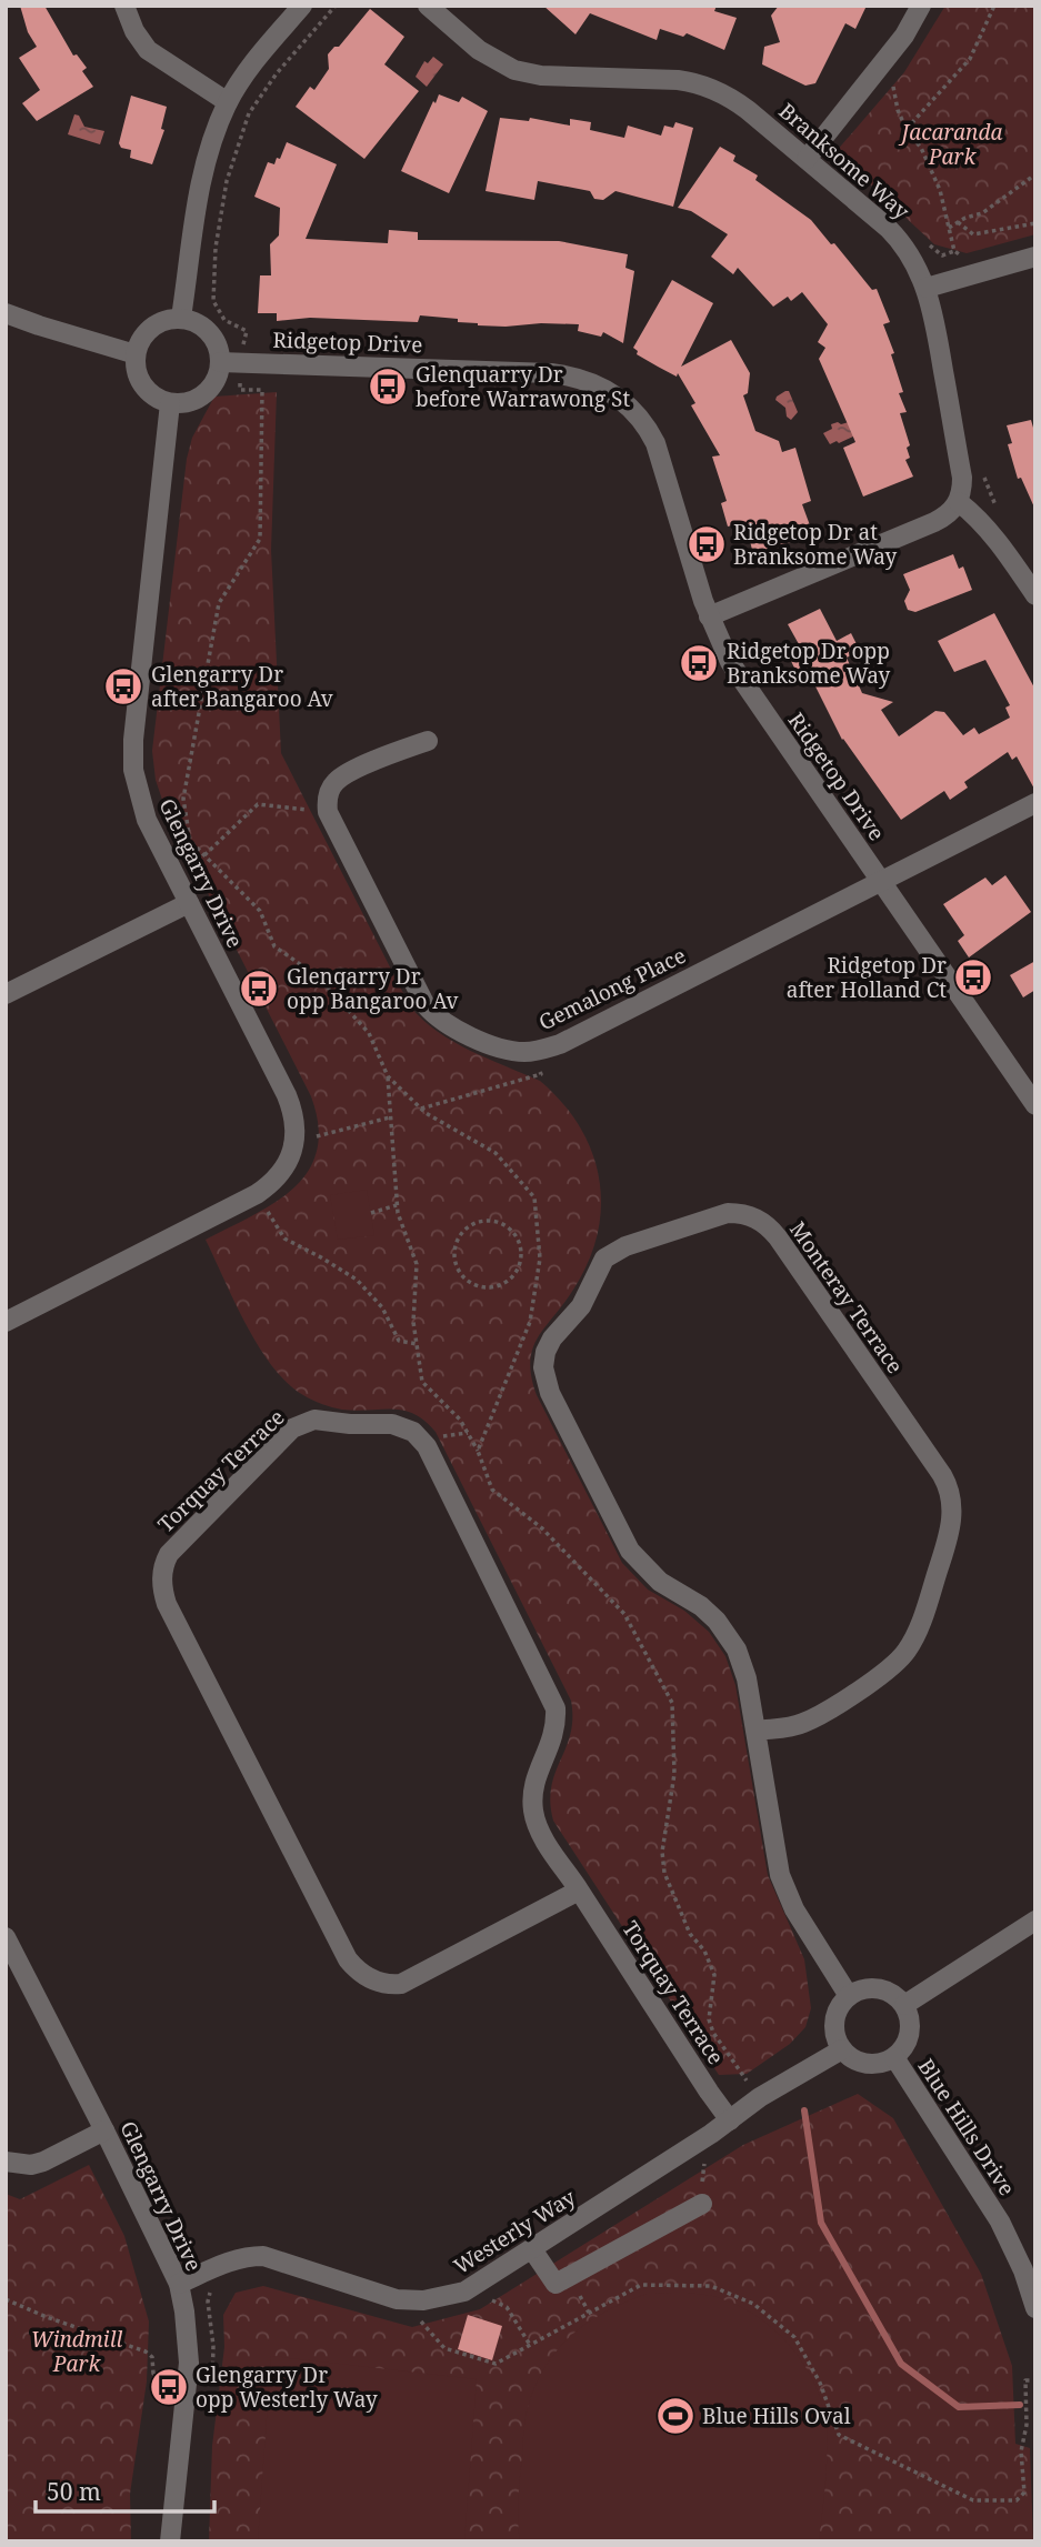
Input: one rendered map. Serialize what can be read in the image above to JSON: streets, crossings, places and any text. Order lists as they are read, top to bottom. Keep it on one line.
{"streets":{"street":["Branksome Way","Ridgetop Drive","Glengarry Drive","Gemalong Place","Monteray Terrace","Torquay Terrace","Blue Hills Drive","Westerly Way"]},"crossings":[["Ridgetop Drive","Glengarry Drive"],["Ridgetop Drive","Gemalong Place"],["Glengarry Drive","Westerly Way"],["Monteray Terrace","Blue Hills Drive"],["Monteray Terrace","Westerly Way"],["Torquay Terrace","Westerly Way"],["Blue Hills Drive","Westerly Way"]],"parks":["Jacaranda Park","Windmill Park"],"places":{"bus stop":["Glenquarry Dr before Warrawong St","Ridgetop Dr at Branksome Way","Ridgetop Dr opp Branksome Way","Glengarry Dr after Bangaroo Av","Ridgetop Dr after Holland Ct","Glenqarry Dr opp Bangaroo Av","Glengarry Dr opp Westerly Way"],"sports":["Blue Hills Oval"]},"scale_bar":"50 m"}
